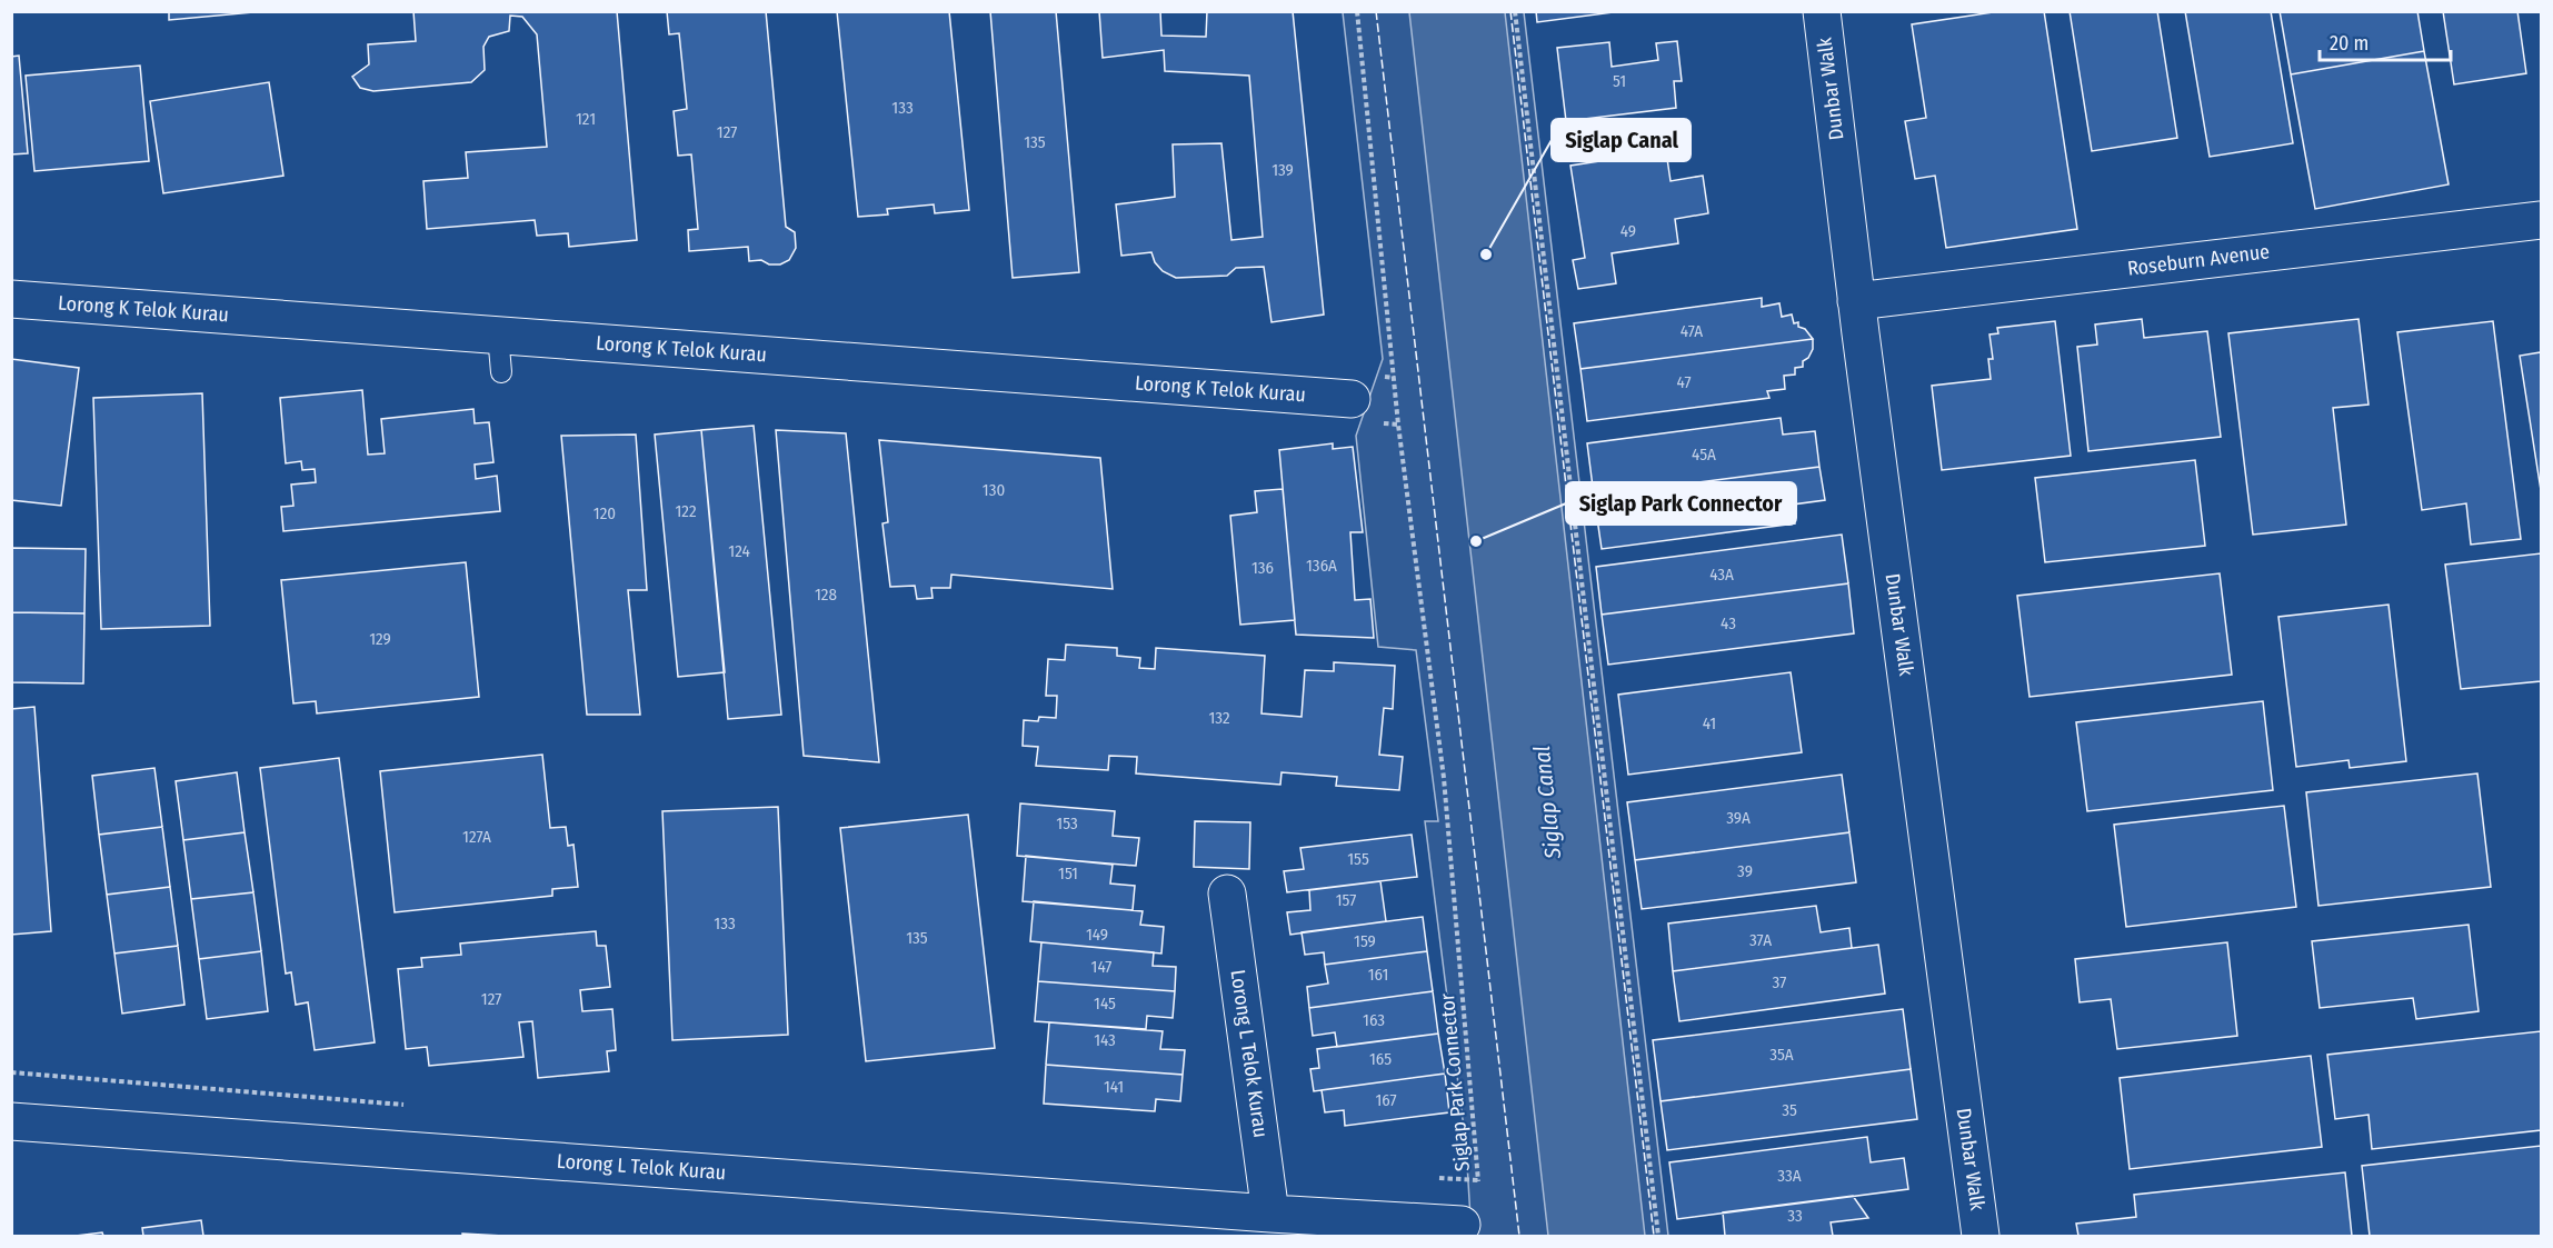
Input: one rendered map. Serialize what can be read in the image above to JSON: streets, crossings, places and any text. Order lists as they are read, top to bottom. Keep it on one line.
{"streets":{"street":["Dunbar Walk","Roseburn Avenue","Lorong K Telok Kurau","Lorong L Telok Kurau"],"path":["Siglap Park Connector"]},"crossings":[["Dunbar Walk","Roseburn Avenue"]],"water":["Siglap Canal"],"places":["Siglap Canal","Siglap Park Connector"],"house_numbers":["51","133","121","127","135","139","49","47A","47","45A","130","122","120","124","136A","136","43A","128","43","129","132","41","39A","153","127A","155","39","151","157","133","149","135","37A","159","147","161","37","127","145","163","143","35A","165","141","167","35","33A","33"],"scale_bar":"20 m"}
